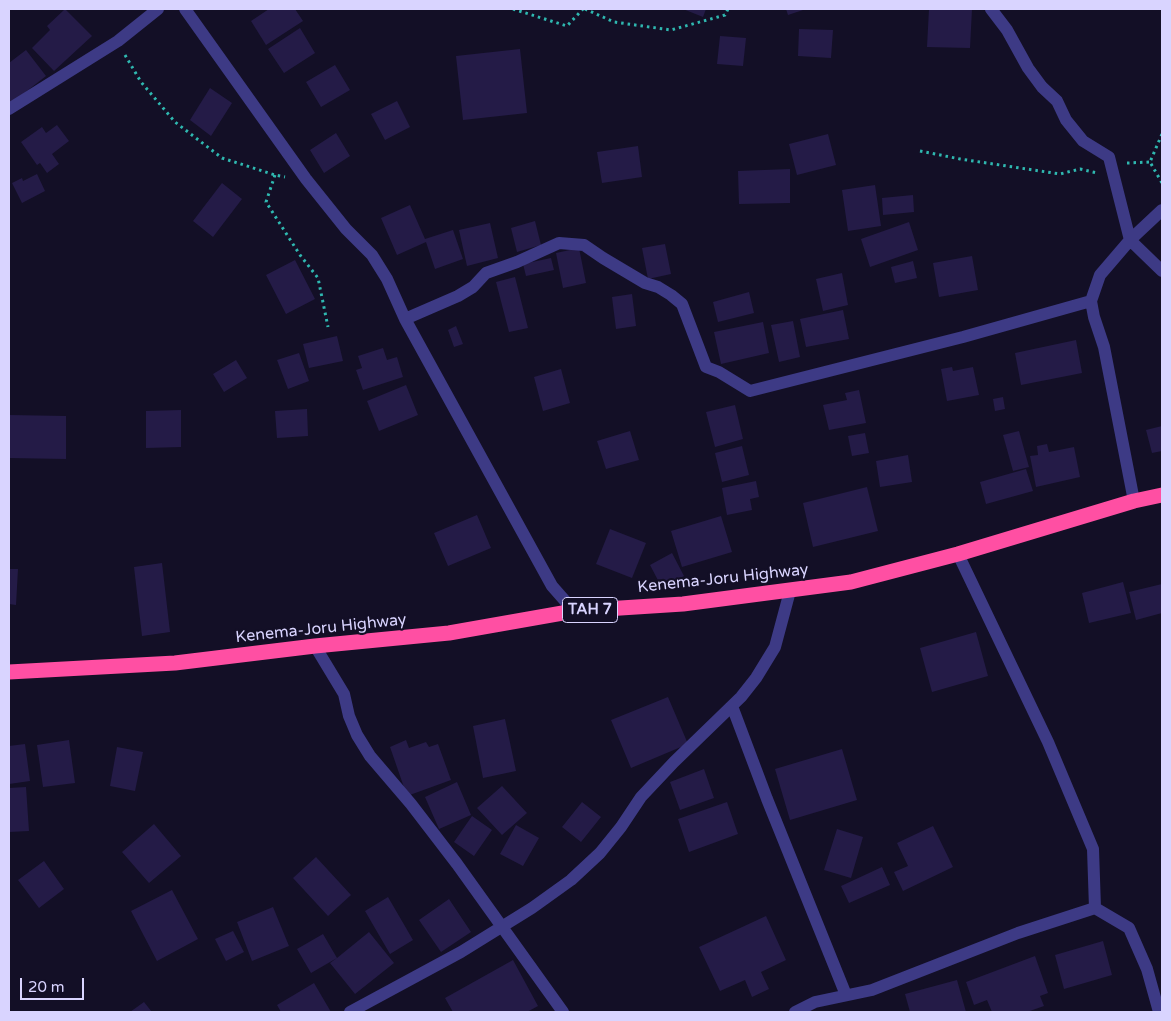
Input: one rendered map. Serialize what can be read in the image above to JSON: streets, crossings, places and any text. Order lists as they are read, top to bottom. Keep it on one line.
{"streets":{"highway":["Kenema-Joru Highway","TAH 7"]},"scale_bar":"20 m"}
